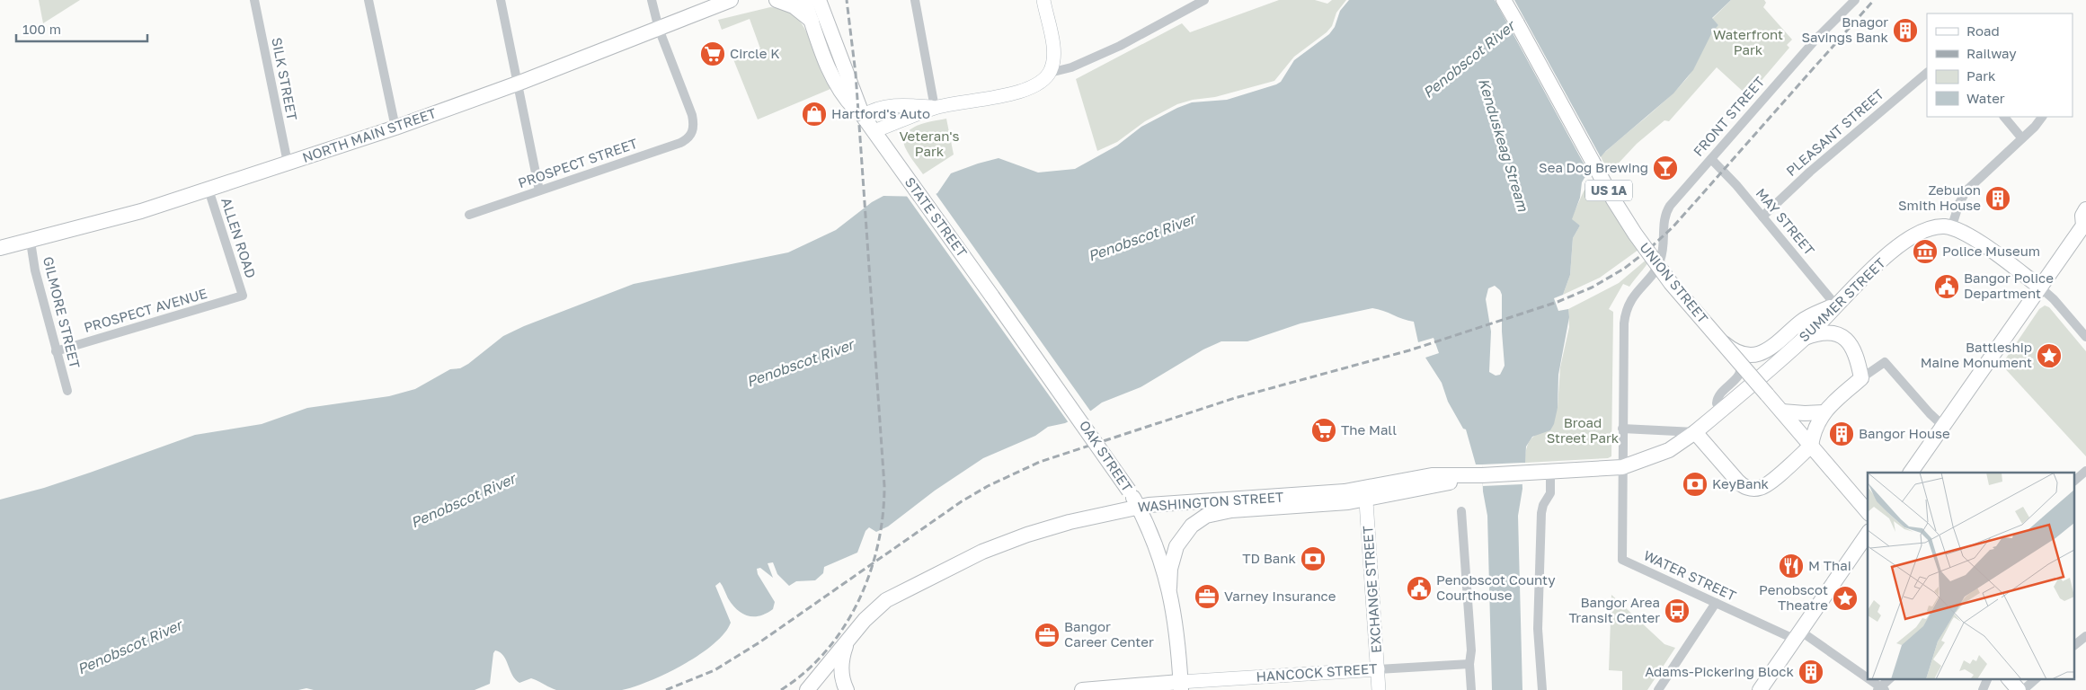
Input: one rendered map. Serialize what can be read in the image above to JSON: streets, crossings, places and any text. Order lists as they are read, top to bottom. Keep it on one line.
{"streets":{"main road":["NORTH MAIN STREET","US 1A","STATE STREET","UNION STREET","SUMMER STREET","OAK STREET","WASHINGTON STREET","HANCOCK STREET"],"street":["SILK STREET","FRONT STREET","PLEASANT STREET","PROSPECT STREET","MAY STREET","ALLEN ROAD","PROSPECT AVENUE","GILMORE STREET","WATER STREET","EXCHANGE STREET"]},"crossings":[["SILK STREET","NORTH MAIN STREET"],["FRONT STREET","MAY STREET"],["PLEASANT STREET","MAY STREET"],["NORTH MAIN STREET","PROSPECT STREET"],["NORTH MAIN STREET","ALLEN ROAD"],["NORTH MAIN STREET","GILMORE STREET"],["US 1A","MAY STREET"],["US 1A","UNION STREET"],["US 1A","SUMMER STREET"],["US 1A","WASHINGTON STREET"],["STATE STREET","OAK STREET"],["MAY STREET","SUMMER STREET"],["ALLEN ROAD","PROSPECT AVENUE"],["PROSPECT AVENUE","GILMORE STREET"],["OAK STREET","WASHINGTON STREET"],["OAK STREET","HANCOCK STREET"],["WASHINGTON STREET","WATER STREET"],["WASHINGTON STREET","EXCHANGE STREET"],["EXCHANGE STREET","HANCOCK STREET"]],"water":["Penobscot River","Kenduskeag Stream"],"parks":["Waterfront Park","Veteran's Park","Broad Street Park"],"places":{"building":["Bnagor Savings Bank","Zebulon Smith House","Bangor House","Adams-Pickering Block"],"supermarket":["Circle K","The Mall"],"shop":["Hartford's Auto"],"bar":["Sea Dog Brewing"],"museum":["Police Museum"],"public building":["Bangor Police Department","Penobscot County Courthouse"],"place":["Battleship Maine Monument","Penobscot Theatre"],"bank":["KeyBank","TD Bank"],"restaurant":["M Thai"],"office":["Varney Insurance","Bangor Career Center"],"bus stop":["Bangor Area Transit Center"]},"legend":["Road","Railway","Park","Water"],"scale_bar":"100 m"}
